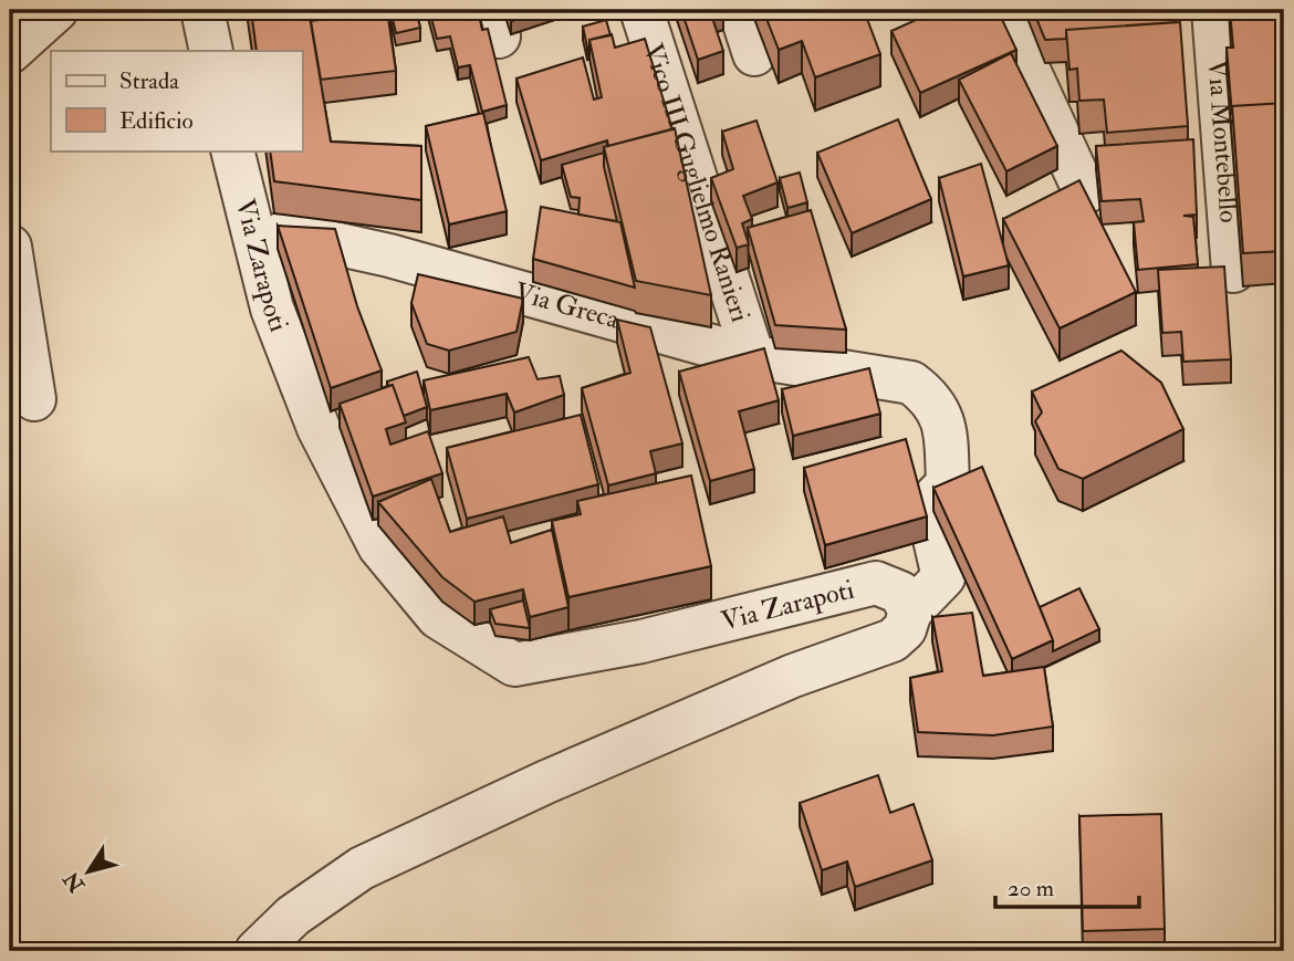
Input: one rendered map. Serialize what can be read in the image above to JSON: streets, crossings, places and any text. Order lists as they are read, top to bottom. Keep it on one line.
{"streets":{"street":["Via Montebello","Vico III Guglielmo Ranieri","Via Zarapoti","Via Greca"]},"crossings":[["Vico III Guglielmo Ranieri","Via Greca"],["Via Zarapoti","Via Greca"]],"legend":["Strada","Edificio"],"scale_bar":"20 m","north":"bottom left"}
